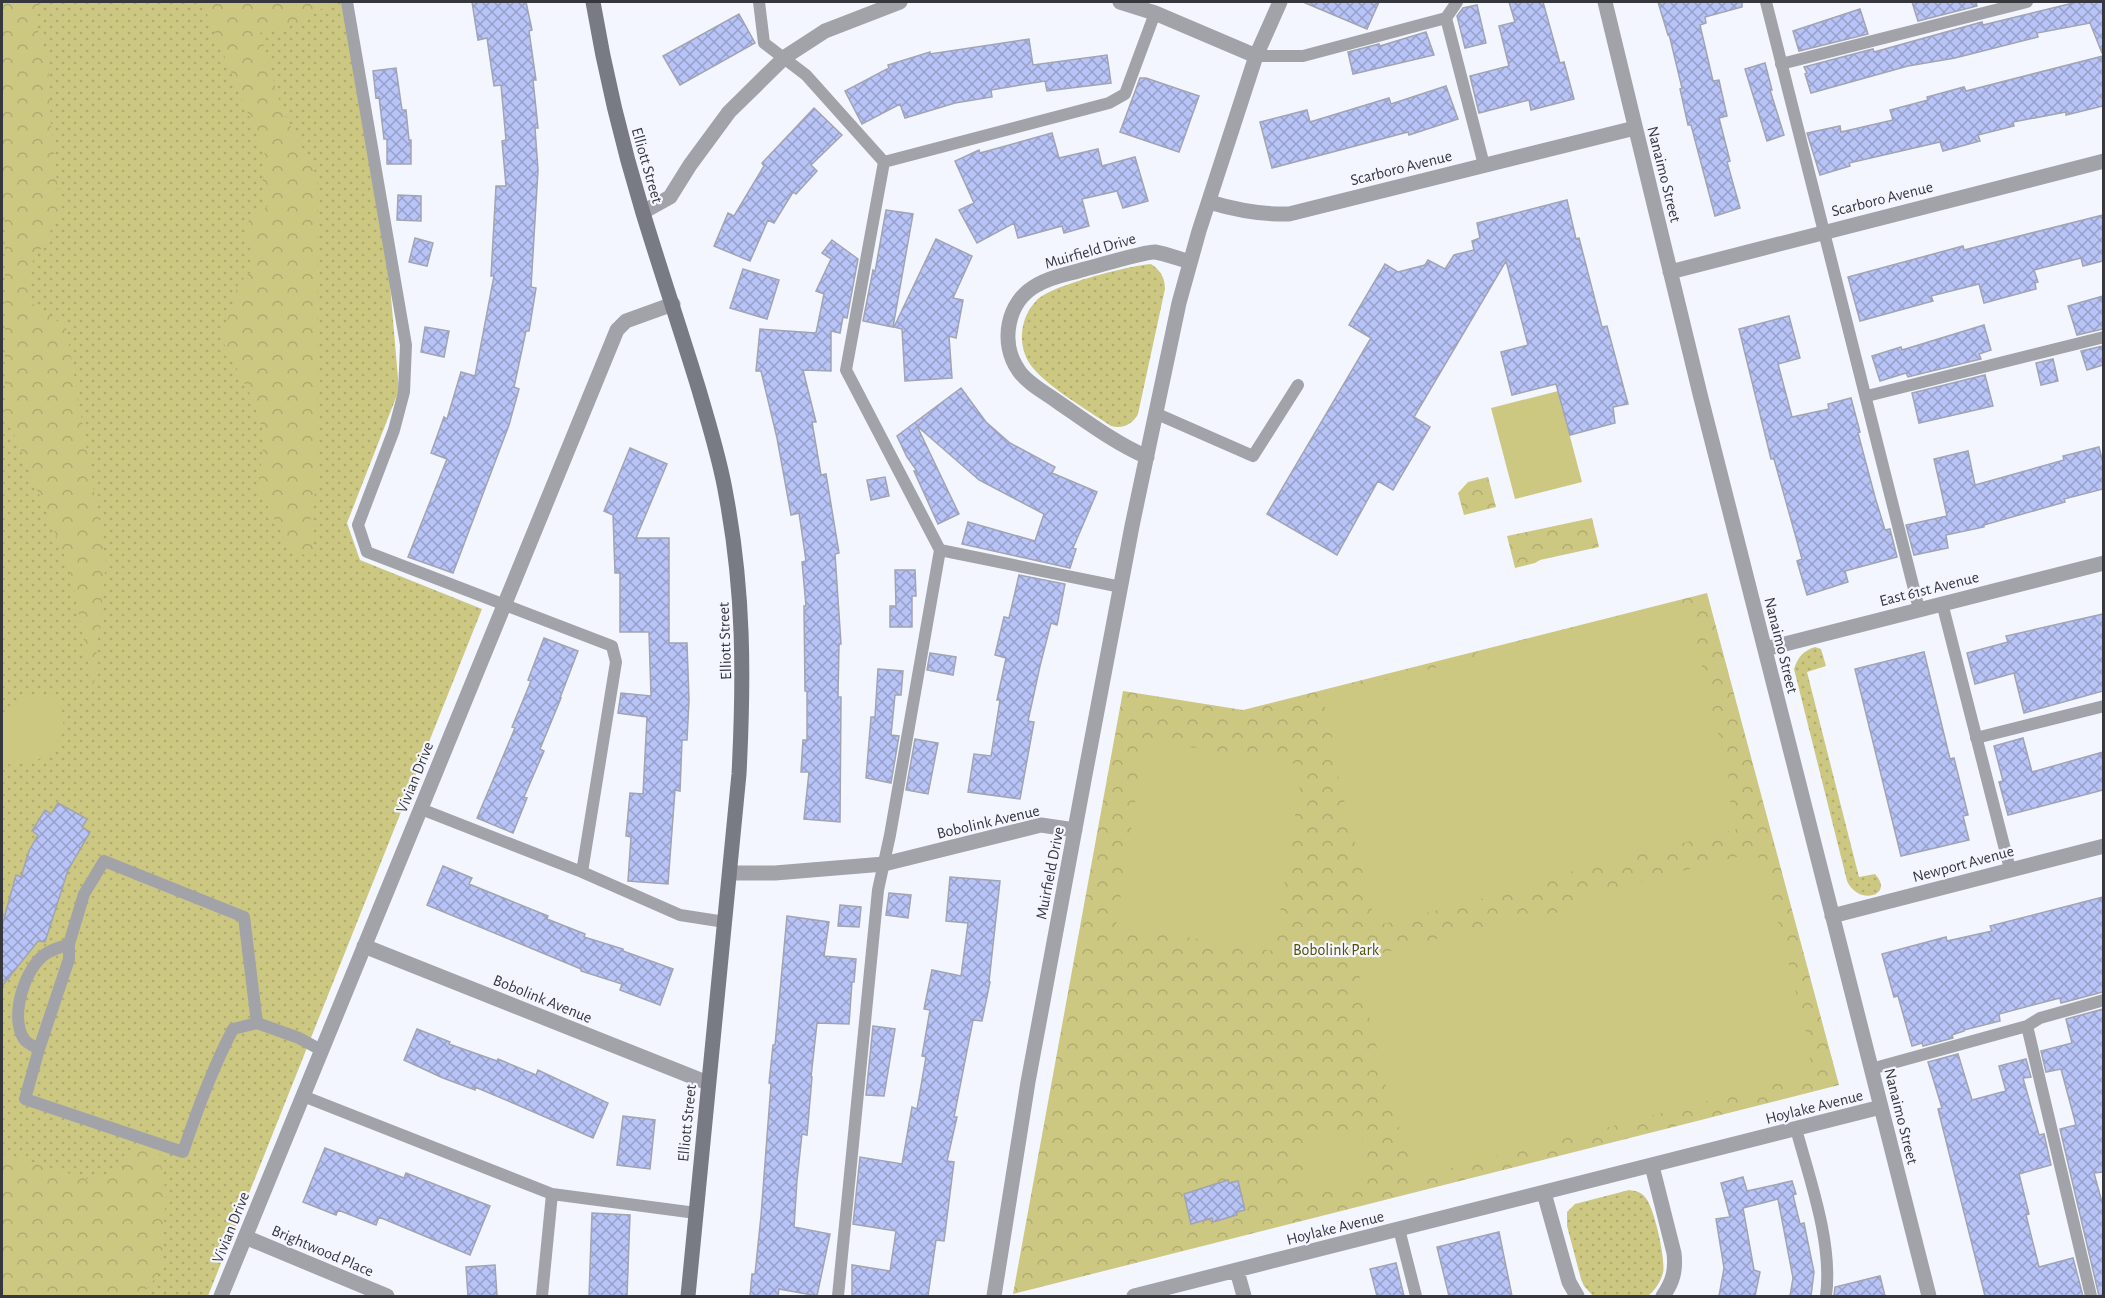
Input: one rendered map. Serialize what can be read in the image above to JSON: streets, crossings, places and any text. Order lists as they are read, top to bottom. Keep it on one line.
{"streets":{"street":["Elliott Street","Scarboro Avenue","Nanaimo Street","Muirfield Drive","East 61st Avenue","Vivian Drive","Bobolink Avenue","Newport Avenue","Hoylake Avenue","Brightwood Place"]},"crossings":[["Elliott Street","Vivian Drive"],["Elliott Street","Bobolink Avenue"],["Scarboro Avenue","Nanaimo Street"],["Scarboro Avenue","Muirfield Drive"],["Nanaimo Street","East 61st Avenue"],["Nanaimo Street","Newport Avenue"],["Nanaimo Street","Hoylake Avenue"],["Muirfield Drive","Bobolink Avenue"],["Vivian Drive","Bobolink Avenue"],["Vivian Drive","Brightwood Place"]],"parks":["Bobolink Park"]}
